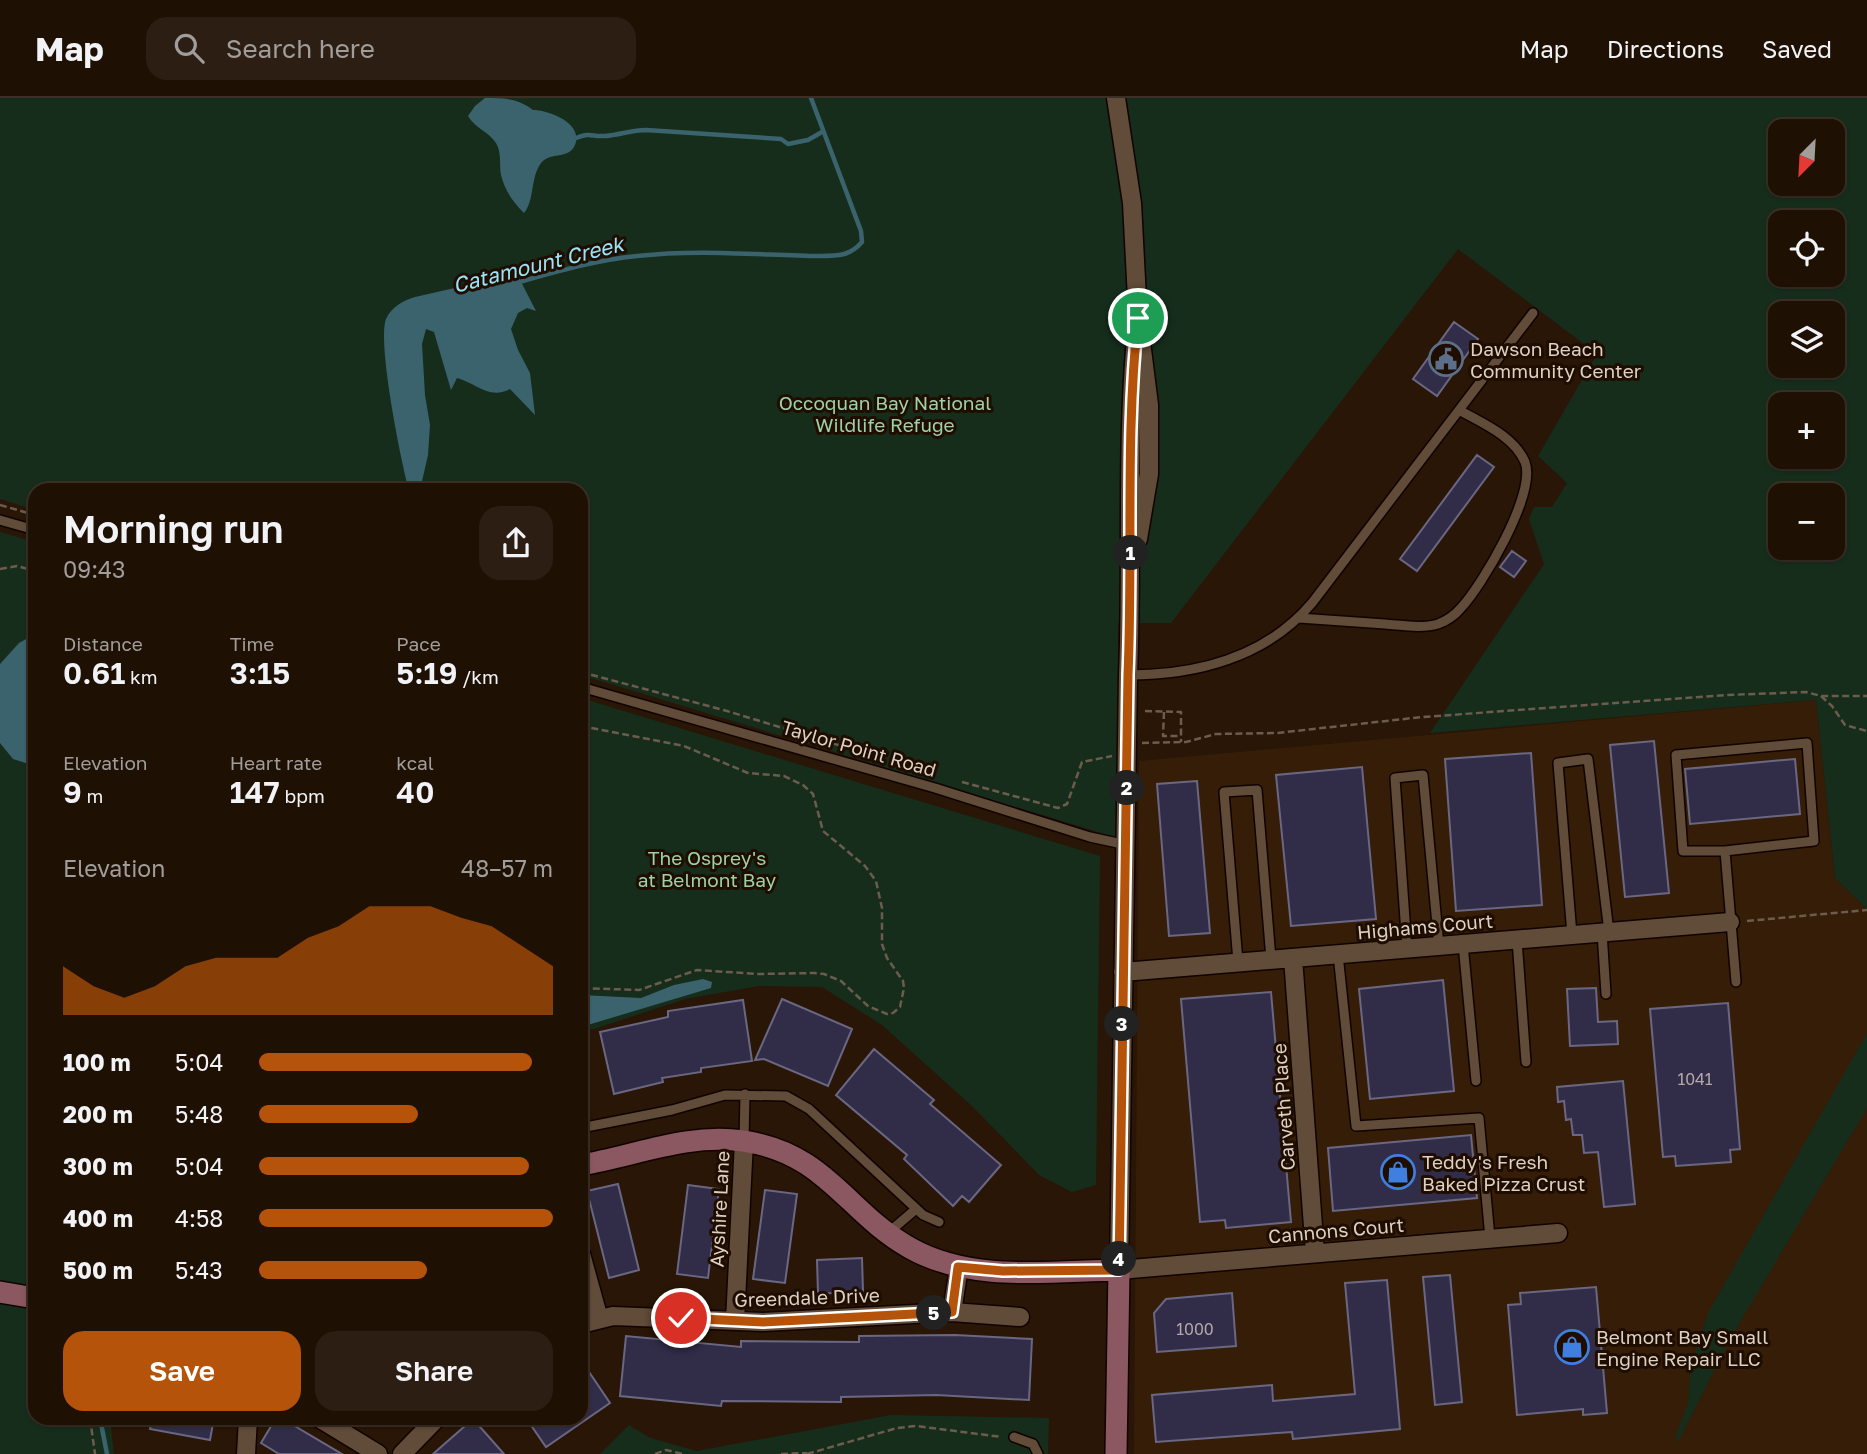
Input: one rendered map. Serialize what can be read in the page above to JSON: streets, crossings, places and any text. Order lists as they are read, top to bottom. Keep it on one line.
{"streets":{"street":["Highams Court","Carveth Place","Ayshire Lane","Cannons Court","Greendale Drive"],"lane":["Taylor Point Road"]},"crossings":[["Highams Court","Carveth Place"],["Carveth Place","Cannons Court"],["Ayshire Lane","Greendale Drive"]],"water":["Catamount Creek"],"parks":["Occoquan Bay National Wildlife Refuge","The Osprey's at Belmont Bay"],"places":{"public building":["Dawson Beach Community Center"],"shop":["Teddy's Fresh Baked Pizza Crust","Belmont Bay Small Engine Repair LLC"]},"house_numbers":["1041","1000"],"north":"bottom left","page":{"header":"Map","search":"Search here","nav":["Map","Directions","Saved"],"map_buttons":["+","−"],"heading":["Morning run","09:43"],"pins":["1","2","3","4","5"],"stats":[["Distance","0.61 km"],["Time","3:15"],["Pace","5:19 /km"],["Elevation","9 m"],["Heart rate","147 bpm"],["kcal","40"]],"chart":["Elevation","48–57 m"],"list":[{"name":"100 m","note":"5:04"},{"name":"200 m","note":"5:48"},{"name":"300 m","note":"5:04"},{"name":"400 m","note":"4:58"},{"name":"500 m","note":"5:43"}],"buttons":["Save","Share"]}}
